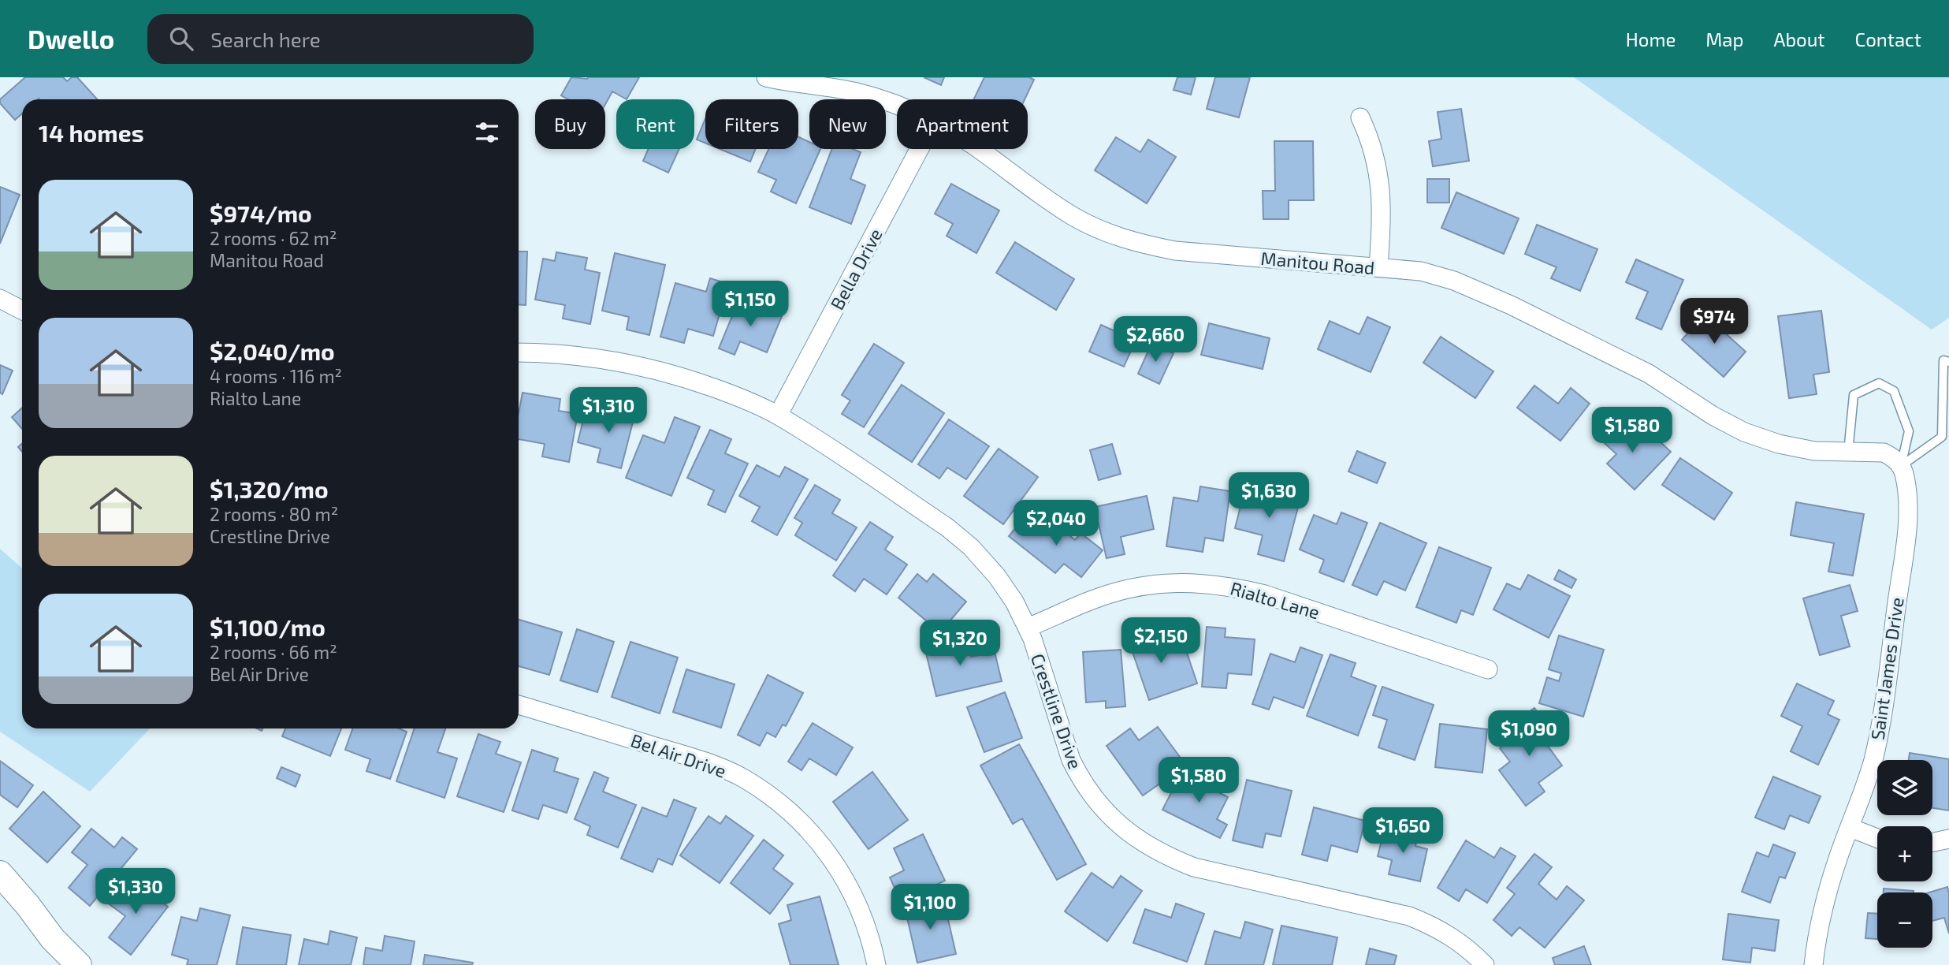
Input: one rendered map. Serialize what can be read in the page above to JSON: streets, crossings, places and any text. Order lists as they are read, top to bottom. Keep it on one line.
{"streets":{"street":["Manitou Road","Bella Drive","Rialto Lane","Saint James Drive","Crestline Drive","Bel Air Drive"]},"crossings":[["Manitou Road","Saint James Drive"],["Bella Drive","Crestline Drive"],["Rialto Lane","Crestline Drive"]],"page":{"header":"Dwello","search":"Search here","nav":["Home","Map","About","Contact"],"chip":["Buy","Rent","Filters","New","Apartment"],"heading":"14 homes","list":[{"name":"$974/mo","note":"2 rooms · 62 m² · Manitou Road"},{"name":"$2,040/mo","note":"4 rooms · 116 m² · Rialto Lane"},{"name":"$1,320/mo","note":"2 rooms · 80 m² · Crestline Drive"},{"name":"$1,100/mo","note":"2 rooms · 66 m² · Bel Air Drive"}],"price":["$1,150","$974","$2,660","$1,310","$1,580","$1,630","$2,040","$2,150","$1,320","$1,090","$1,580","$1,650","$1,330","$1,100"],"map_buttons":["+","−"]}}
